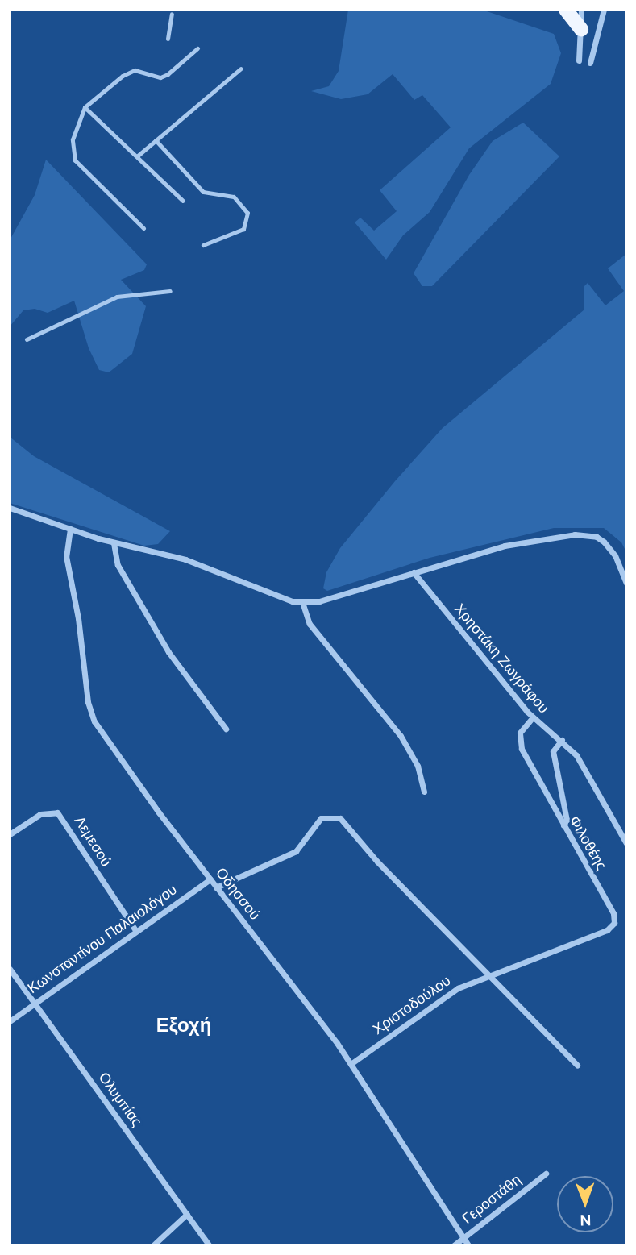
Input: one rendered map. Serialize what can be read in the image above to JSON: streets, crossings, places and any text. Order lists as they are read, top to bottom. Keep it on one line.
{"streets":{"street":["Χρηστάκη Ζωγράφου","Λεμεσού","Φιλοθέης","Οδησσού","Κωνσταντίνου Παλαιολόγου","Χριστοδούλου","Ολυμπίας","Γεροστάθη"]},"crossings":[["Χρηστάκη Ζωγράφου","Φιλοθέης"],["Λεμεσού","Κωνσταντίνου Παλαιολόγου"],["Φιλοθέης","Χριστοδούλου"],["Οδησσού","Κωνσταντίνου Παλαιολόγου"],["Οδησσού","Χριστοδούλου"],["Οδησσού","Γεροστάθη"],["Κωνσταντίνου Παλαιολόγου","Ολυμπίας"]],"districts":["Εξοχή"],"north":"bottom"}
